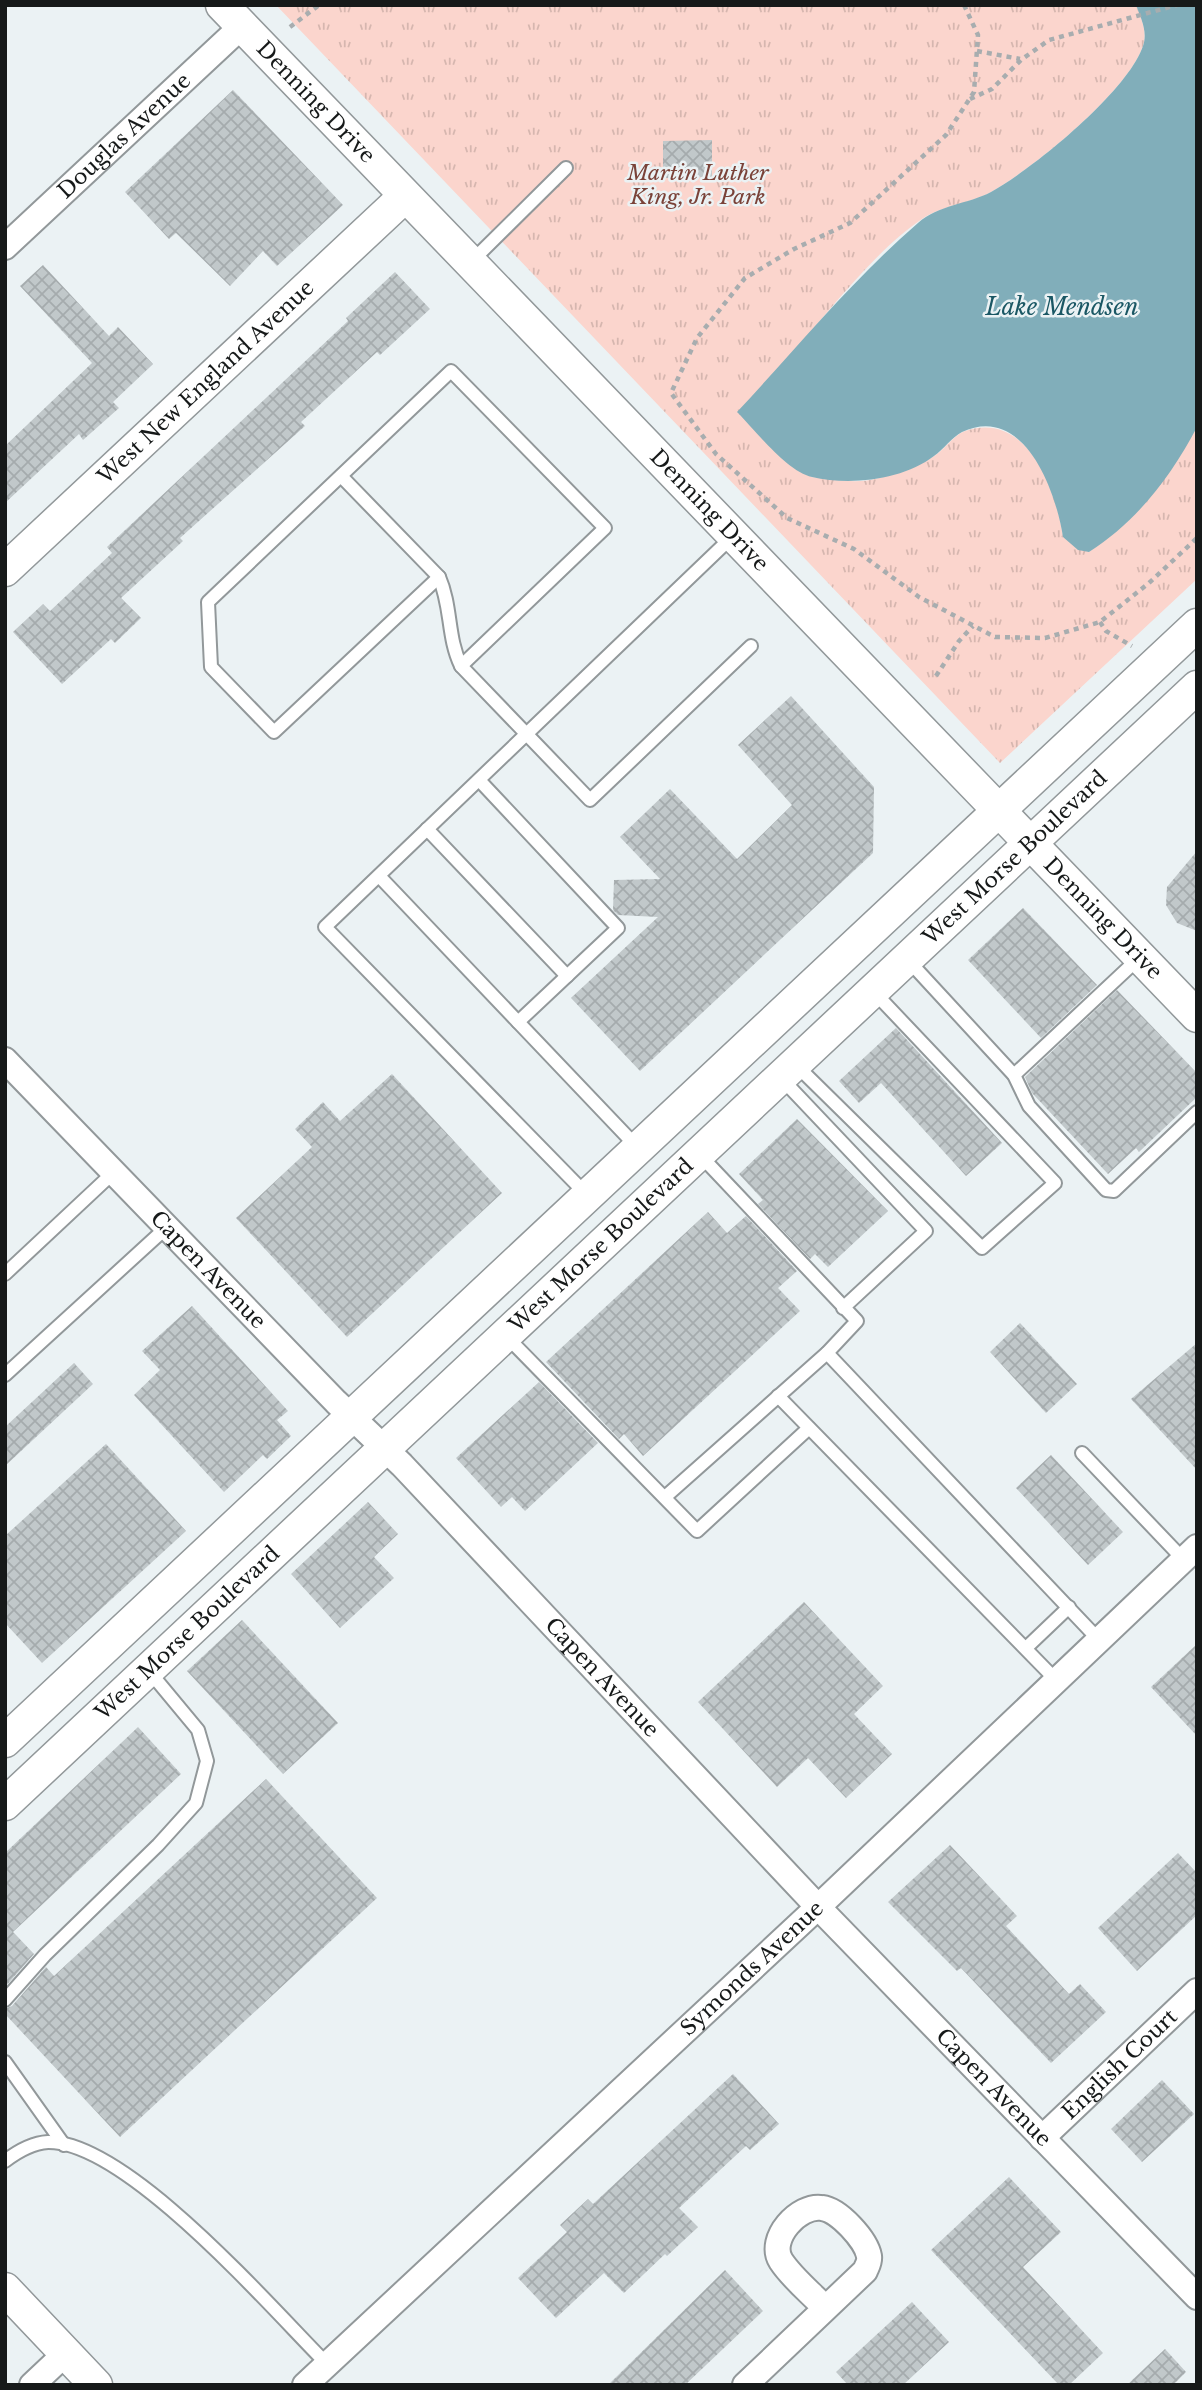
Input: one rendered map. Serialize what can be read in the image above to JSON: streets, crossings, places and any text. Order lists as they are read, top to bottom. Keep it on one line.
{"streets":{"street":["Denning Drive","Douglas Avenue","West New England Avenue","West Morse Boulevard","Capen Avenue","Symonds Avenue","English Court"]},"crossings":[["Denning Drive","Douglas Avenue"],["Denning Drive","West New England Avenue"],["Denning Drive","West Morse Boulevard"],["West Morse Boulevard","Capen Avenue"],["Capen Avenue","Symonds Avenue"],["Capen Avenue","English Court"]],"water":["Lake Mendsen"],"parks":["Martin Luther King, Jr. Park"]}
